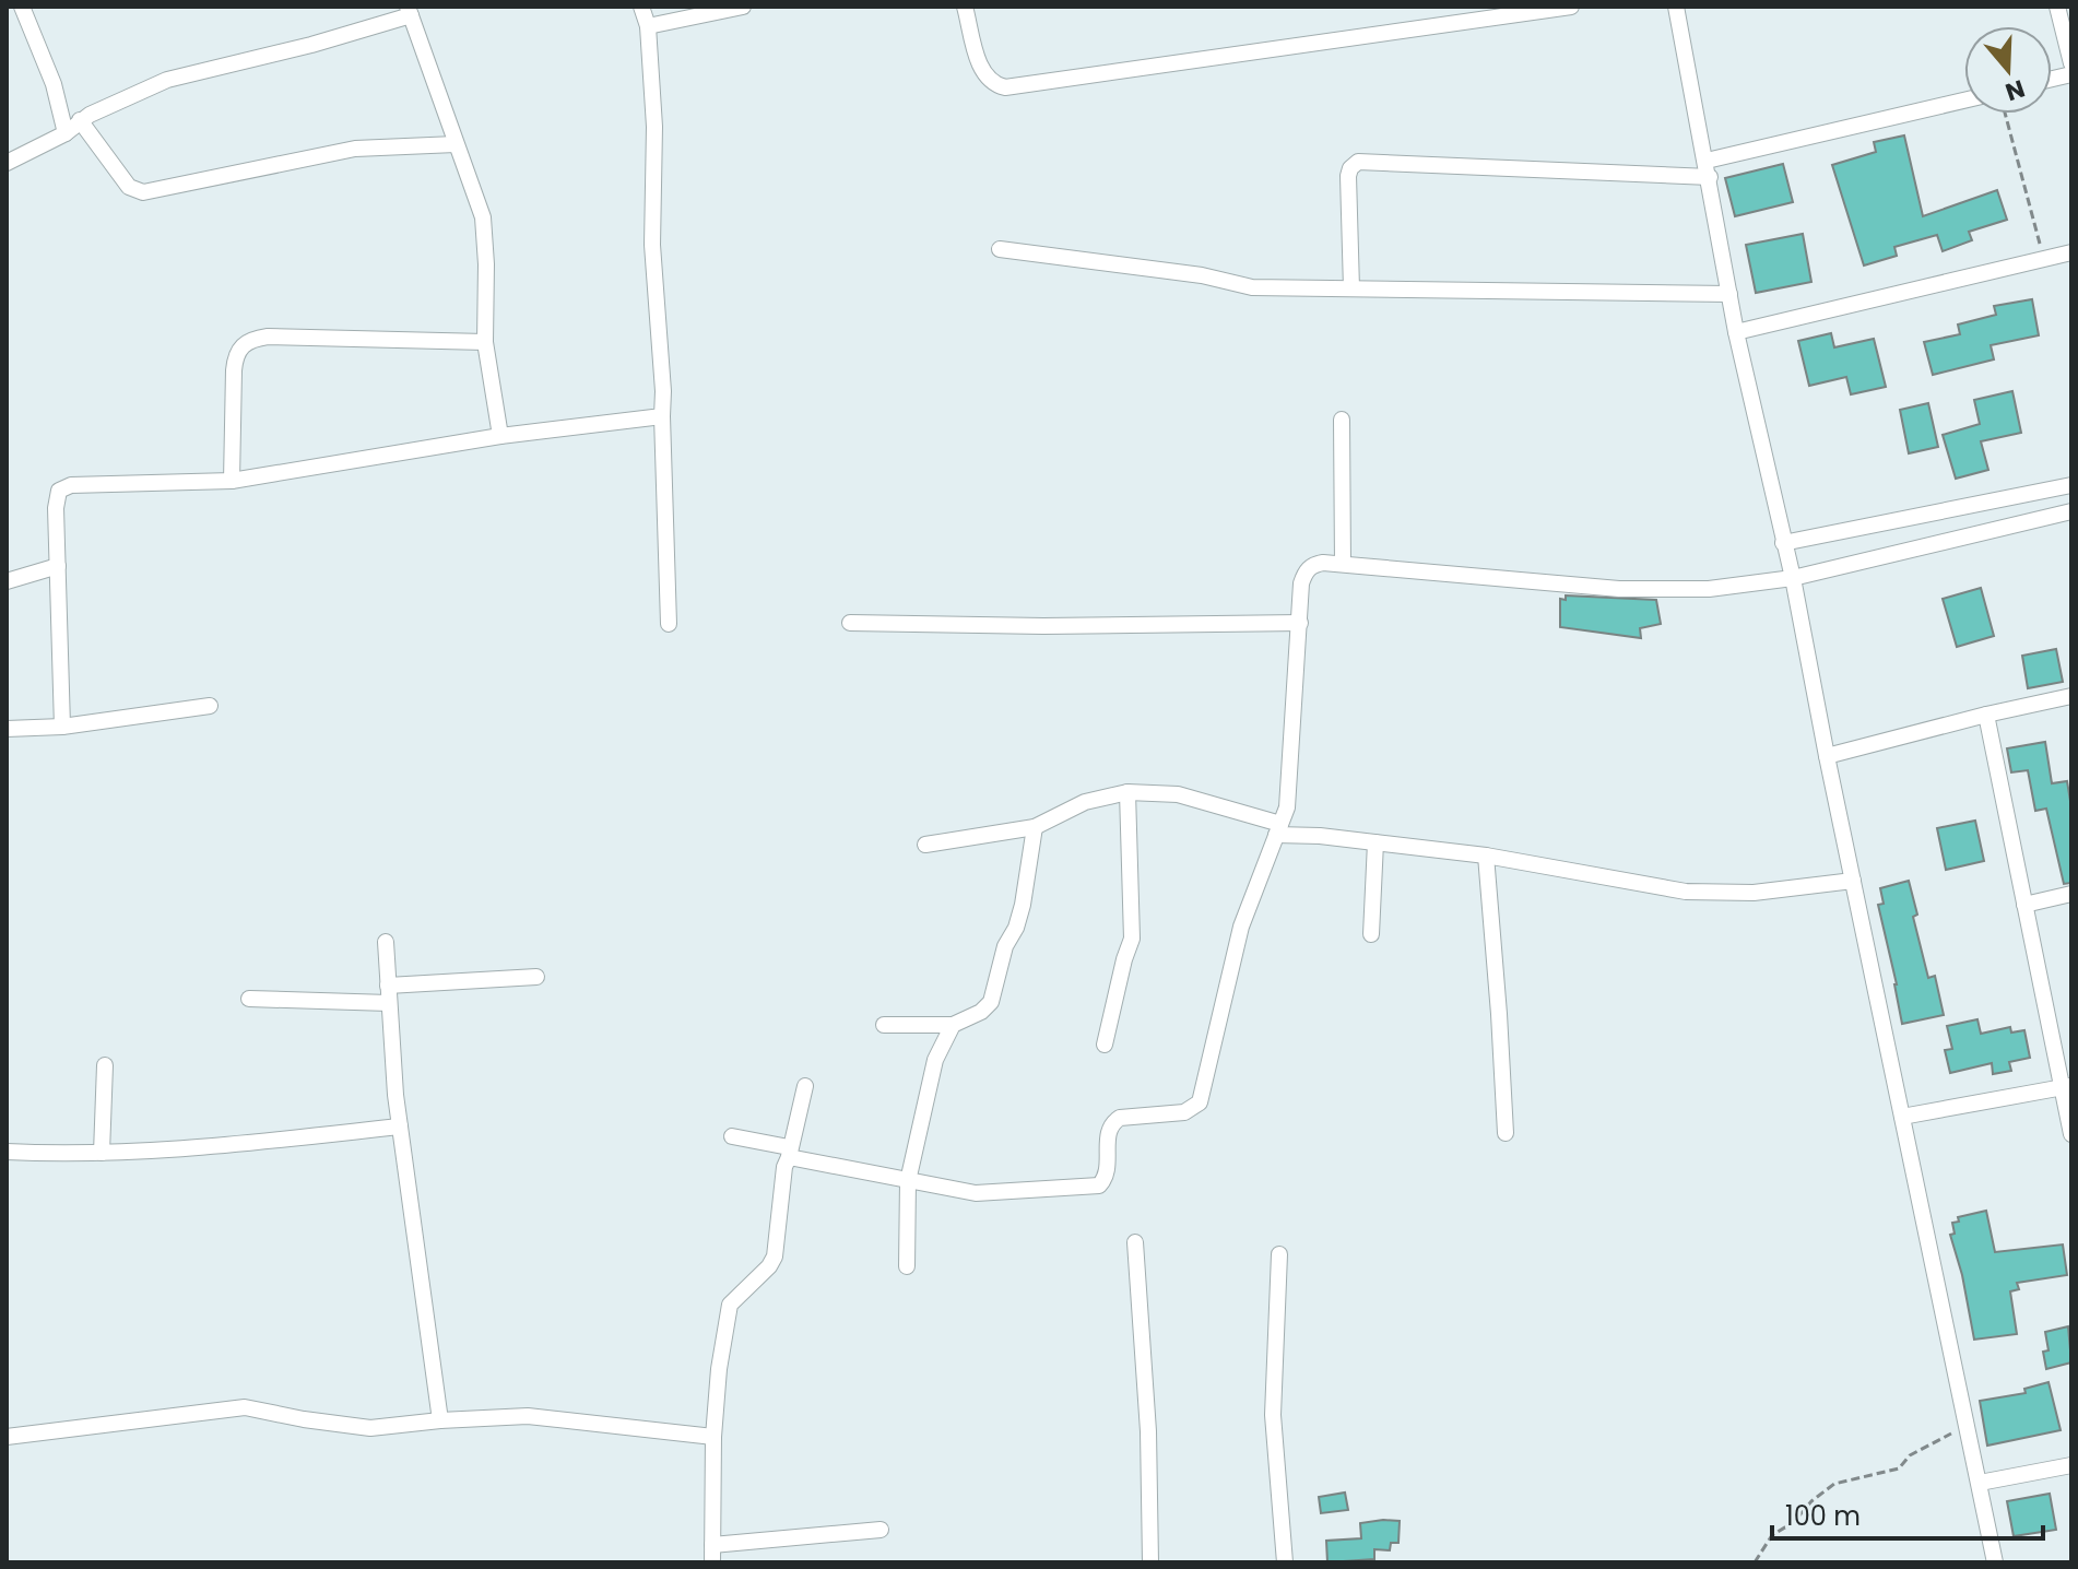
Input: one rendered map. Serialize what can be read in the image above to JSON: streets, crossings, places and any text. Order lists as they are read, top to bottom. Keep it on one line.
{"scale_bar":"100 m","north":"bottom"}
